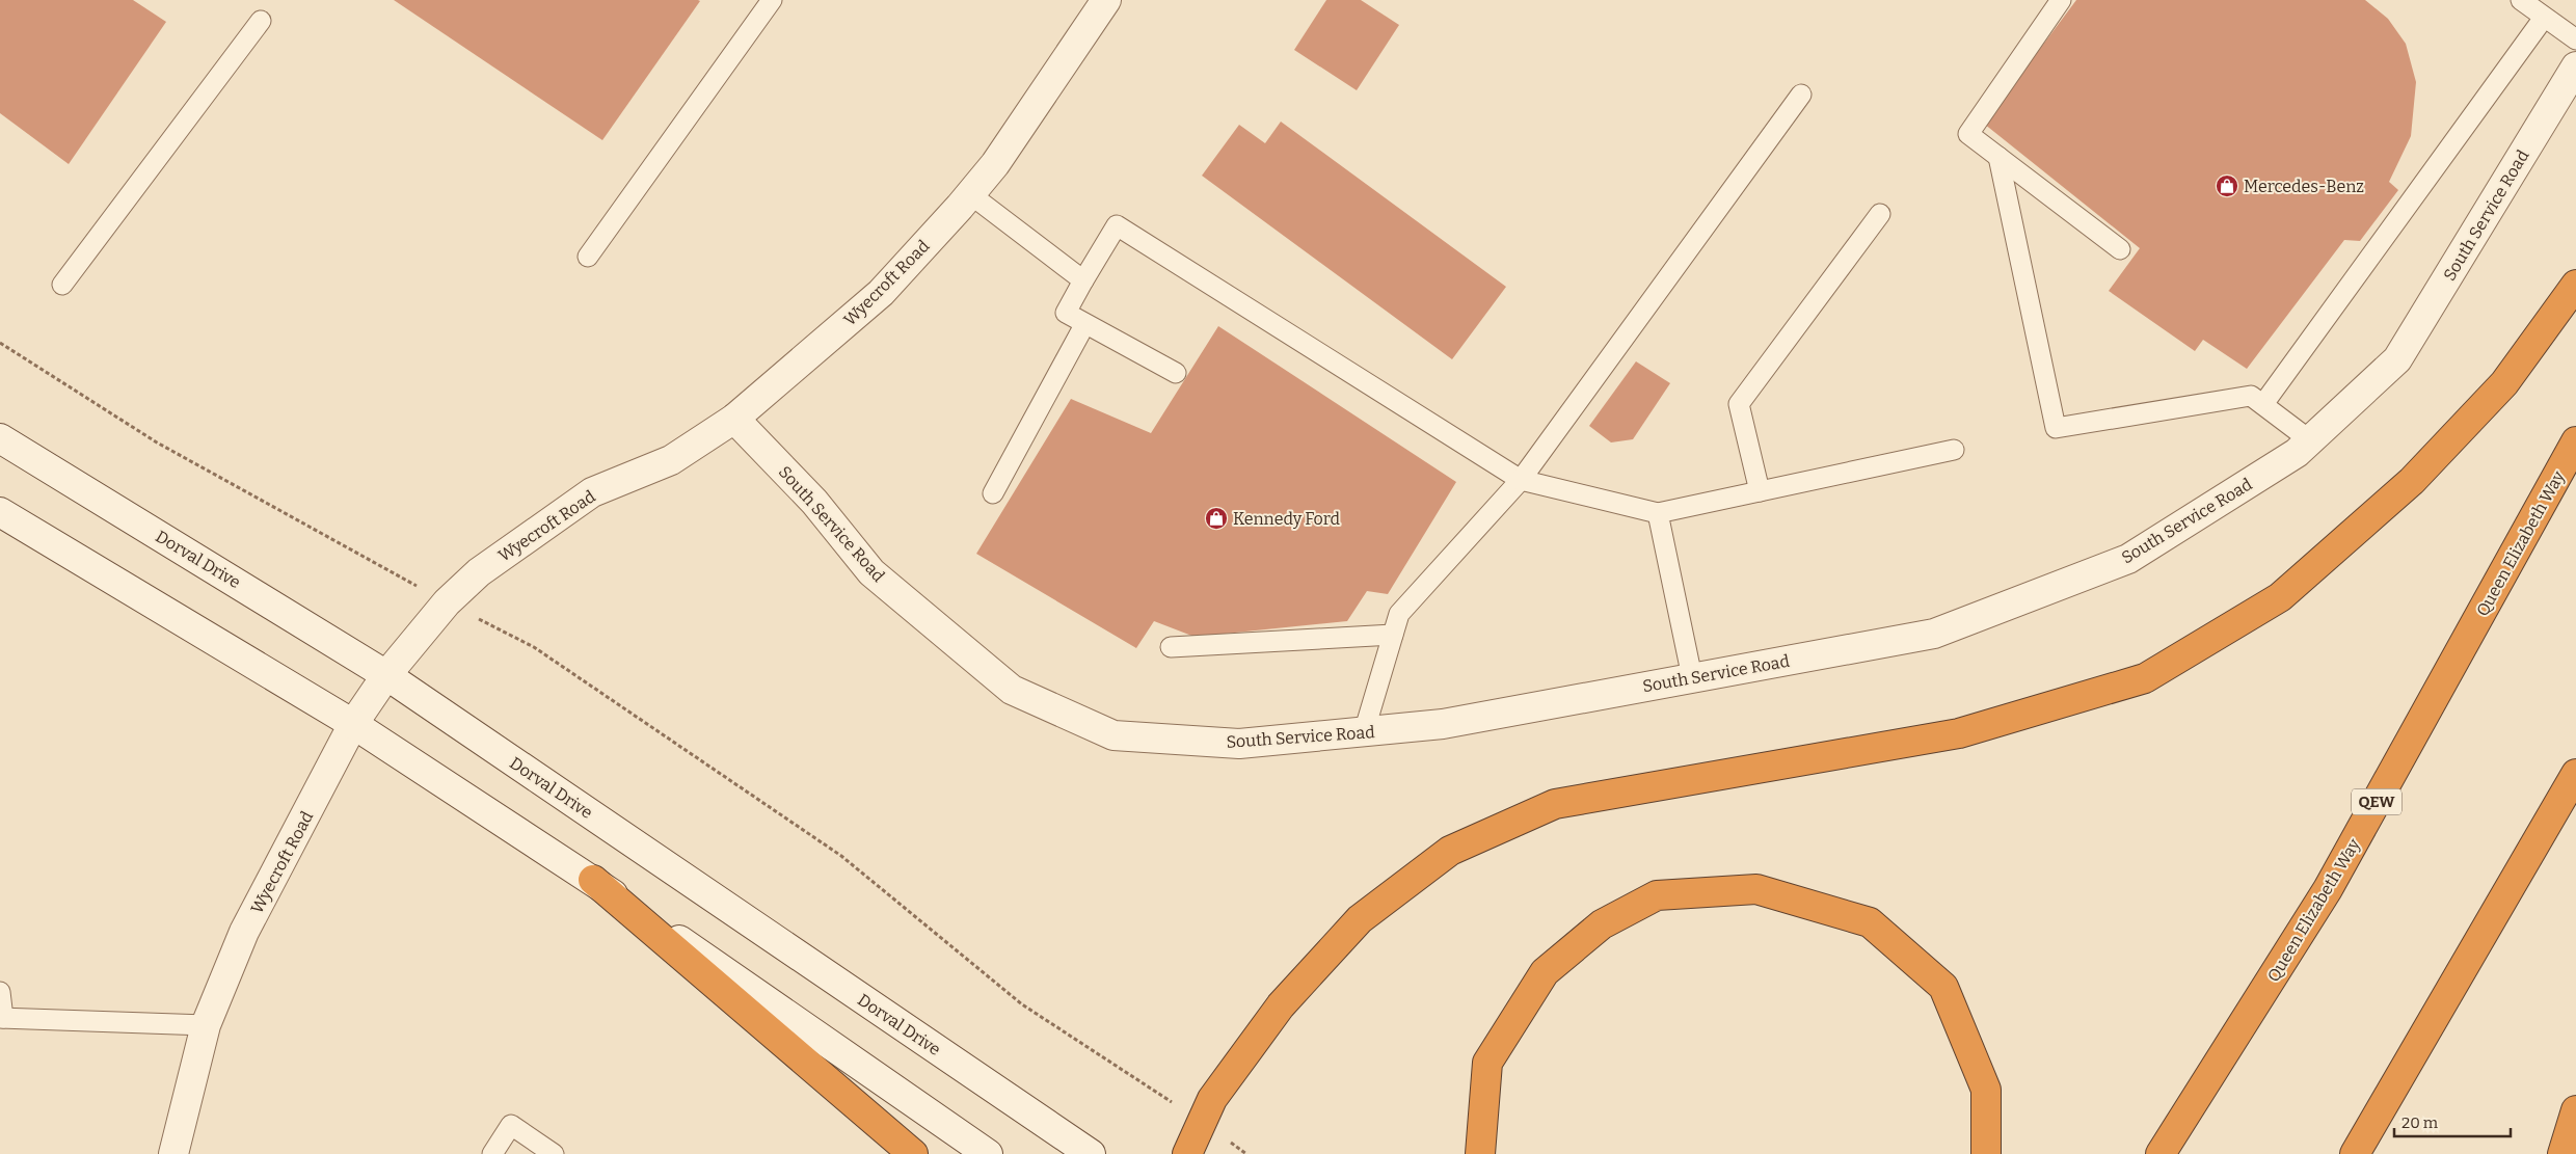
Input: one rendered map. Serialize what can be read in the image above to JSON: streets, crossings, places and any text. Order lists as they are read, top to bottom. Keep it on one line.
{"streets":{"highway":["Queen Elizabeth Way","QEW"],"street":["South Service Road","Wyecroft Road","Dorval Drive"]},"crossings":[["South Service Road","Wyecroft Road"],["Wyecroft Road","Dorval Drive"]],"places":{"shop":["Mercedes-Benz","Kennedy Ford"]},"scale_bar":"20 m"}
